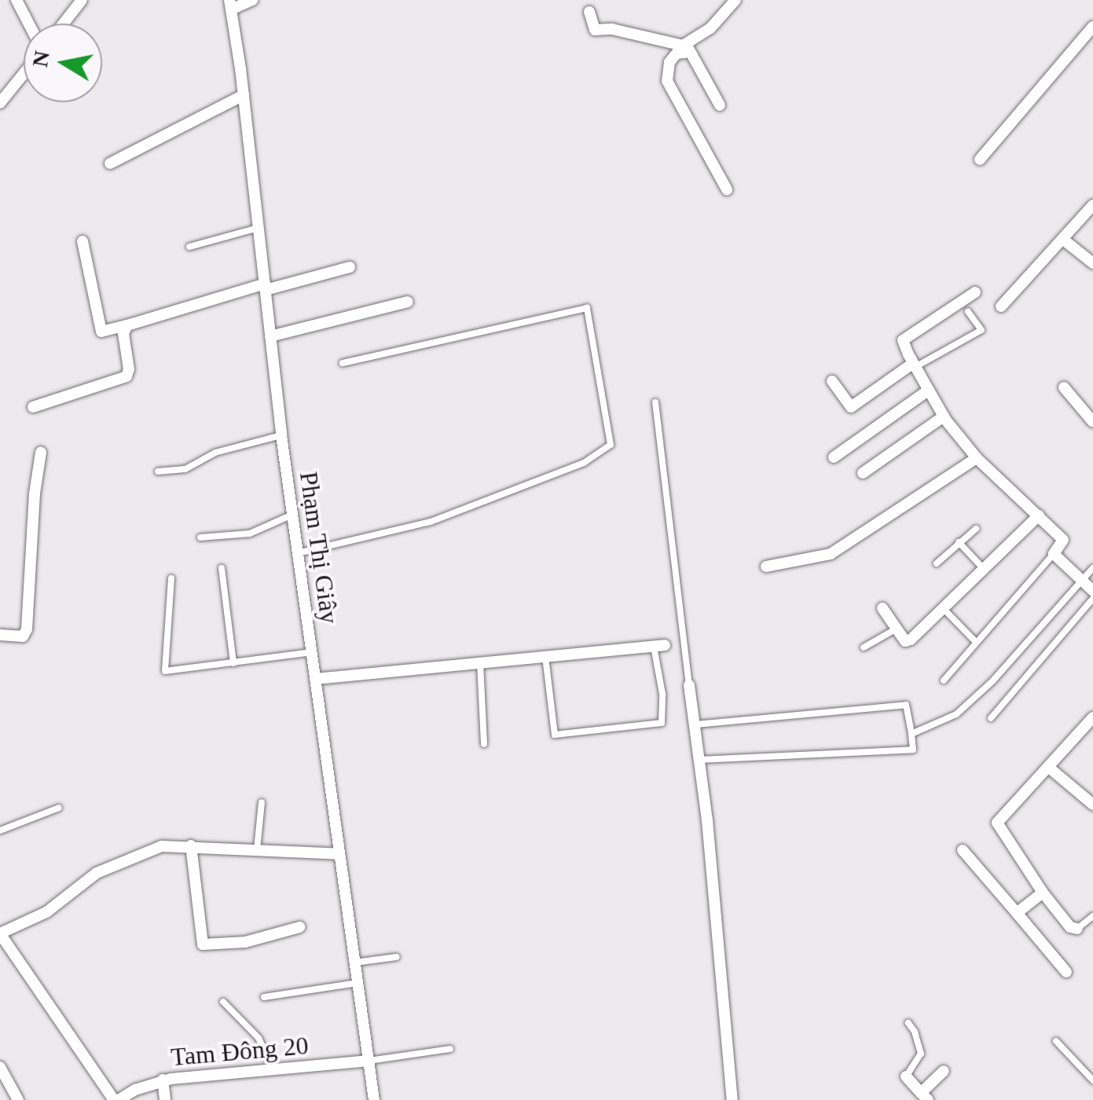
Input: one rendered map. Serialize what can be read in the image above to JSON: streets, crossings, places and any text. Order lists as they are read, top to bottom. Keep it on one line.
{"streets":{"street":["Phạm Thị Giây","Tam Đông 20"]},"crossings":[["Phạm Thị Giây","Tam Đông 20"]],"north":"left"}
